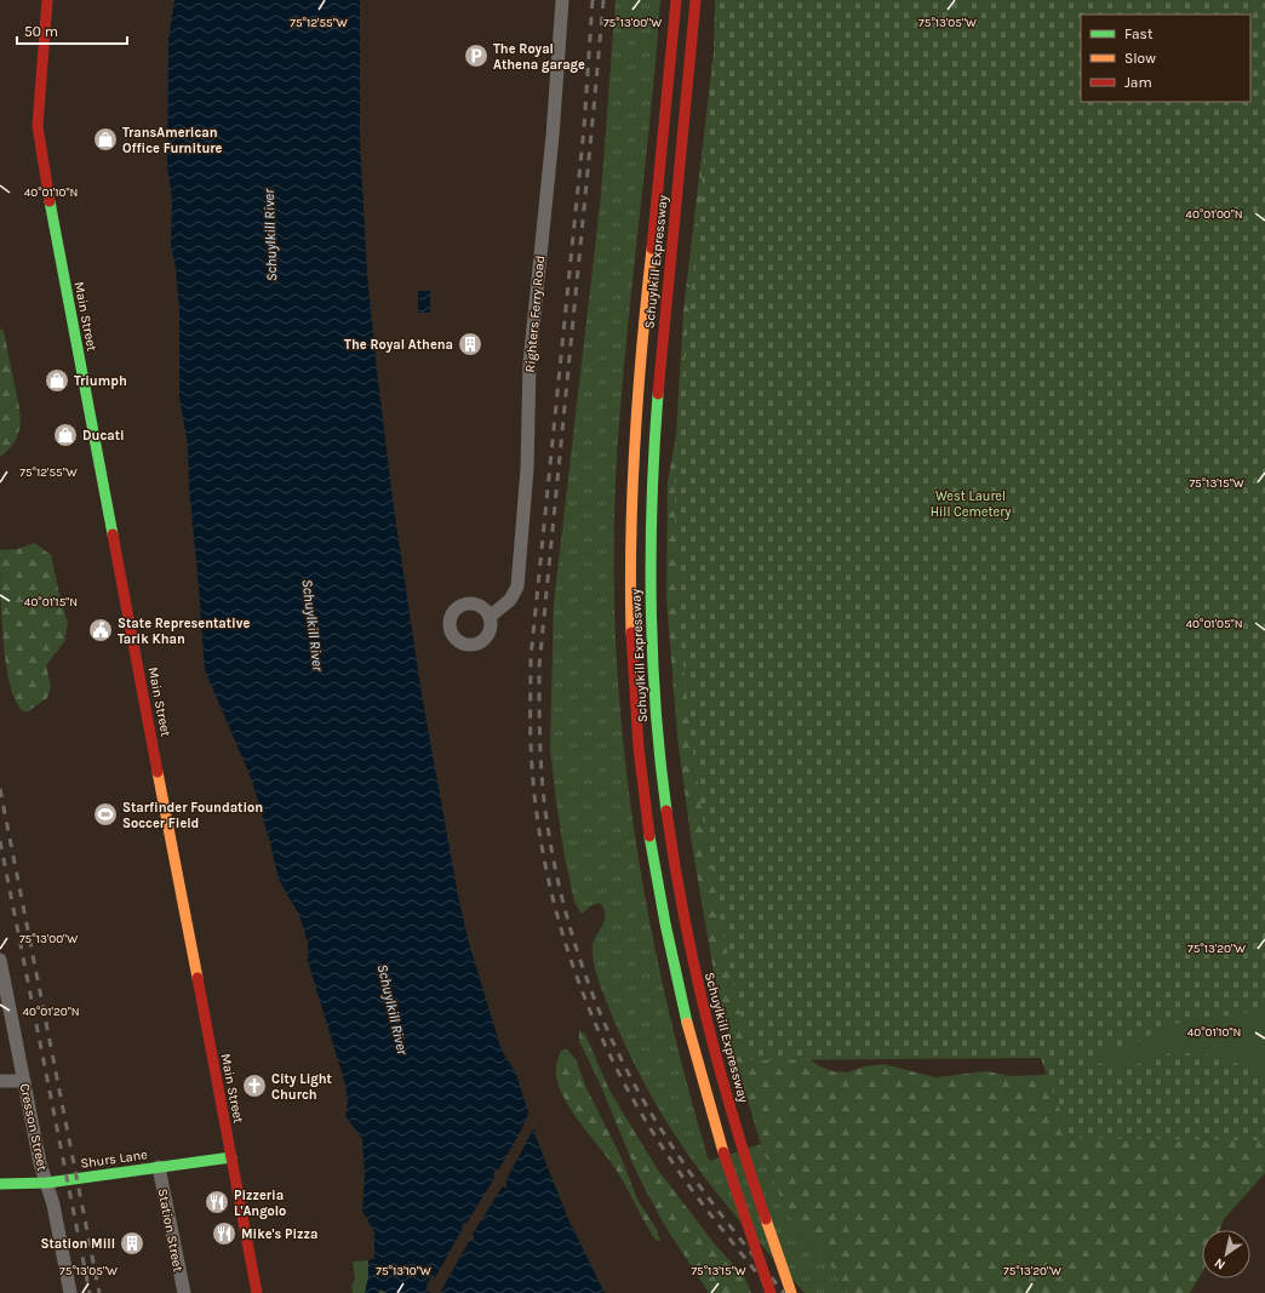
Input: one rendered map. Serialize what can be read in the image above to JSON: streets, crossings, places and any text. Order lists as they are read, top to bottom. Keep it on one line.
{"streets":{"main road":["Schuylkill Expressway","Main Street","Shurs Lane"],"street":["Righters Ferry Road","Cresson Street","Station Street"]},"crossings":[["Main Street","Shurs Lane"],["Cresson Street","Shurs Lane"],["Shurs Lane","Station Street"]],"water":["Schuylkill River"],"parks":["West Laurel Hill Cemetery"],"places":{"parking":["The Royal Athena garage"],"shop":["TransAmerican Office Furniture","Triumph","Ducati"],"building":["The Royal Athena","Station Mill"],"public building":["State Representative Tarik Khan"],"sports":["Starfinder Foundation Soccer Field"],"church":["City Light Church"],"restaurant":["Pizzeria L'Angolo","Mike's Pizza"]},"legend":["Fast","Slow","Jam"],"scale_bar":"50 m","north":"bottom left","coordinates":["75°12'55\"W","75°13'00\"W","75°13'05\"W","40°01'10\"N","40°01'00\"N","75°13'15\"W","40°01'15\"N","40°01'05\"N","75°13'20\"W","40°01'20\"N","75°13'10\"W"]}
